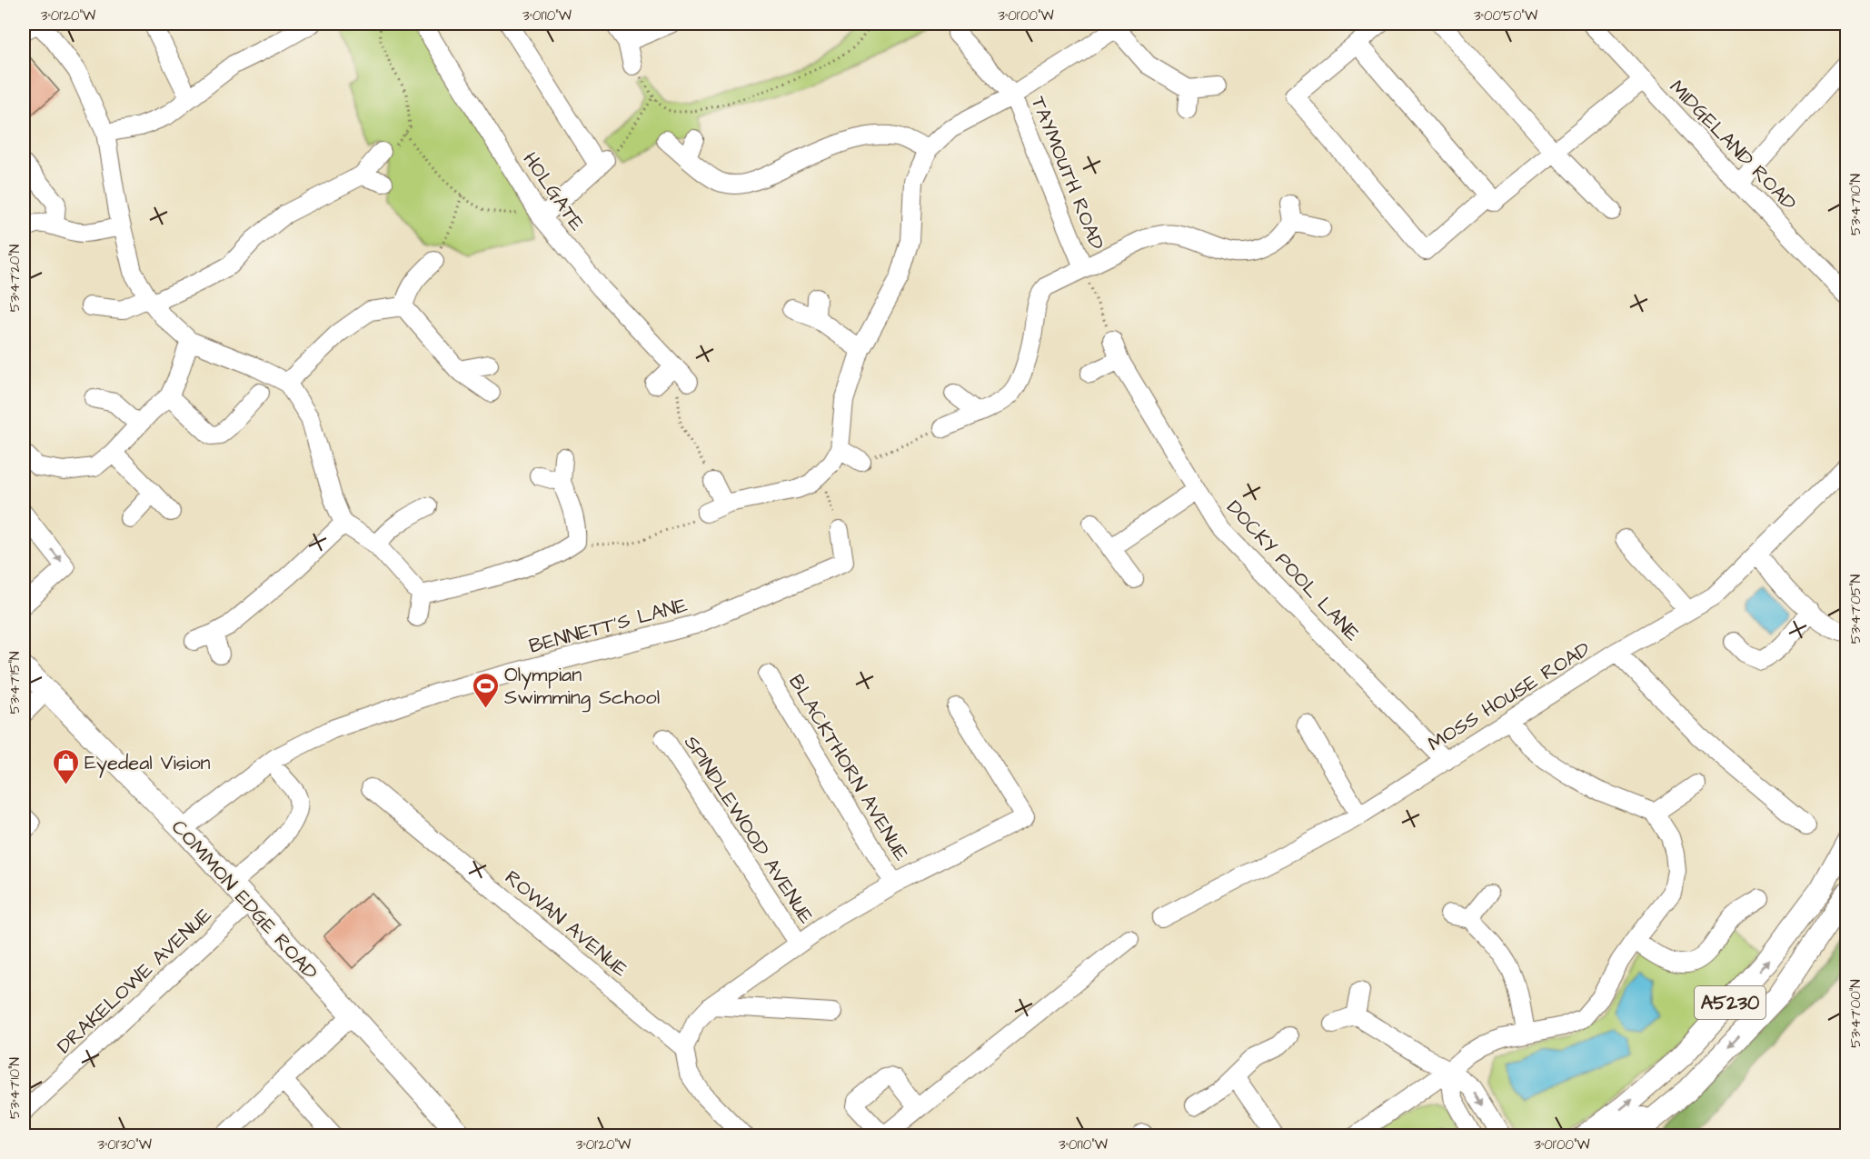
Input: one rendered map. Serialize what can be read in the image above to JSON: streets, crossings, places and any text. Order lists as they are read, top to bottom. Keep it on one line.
{"streets":{"main road":["COMMON EDGE ROAD","A5230"],"street":["MIDGELAND ROAD","TAYMOUTH ROAD","HOLGATE","DOCKY POOL LANE","BENNETT'S LANE","MOSS HOUSE ROAD","BLACKTHORN AVENUE","SPINDLEWOOD AVENUE","ROWAN AVENUE","DRAKELOWE AVENUE"]},"crossings":[["DOCKY POOL LANE","MOSS HOUSE ROAD"],["BENNETT'S LANE","COMMON EDGE ROAD"],["COMMON EDGE ROAD","DRAKELOWE AVENUE"]],"places":{"sports":["Olympian Swimming School"],"shop":["Eyedeal Vision"]},"coordinates":["3°01'20\"W","3°01'10\"W","3°01'00\"W","3°00'50\"W","53°47'10\"N","53°47'20\"N","53°47'05\"N","53°47'15\"N","53°47'00\"N","3°01'30\"W"]}
